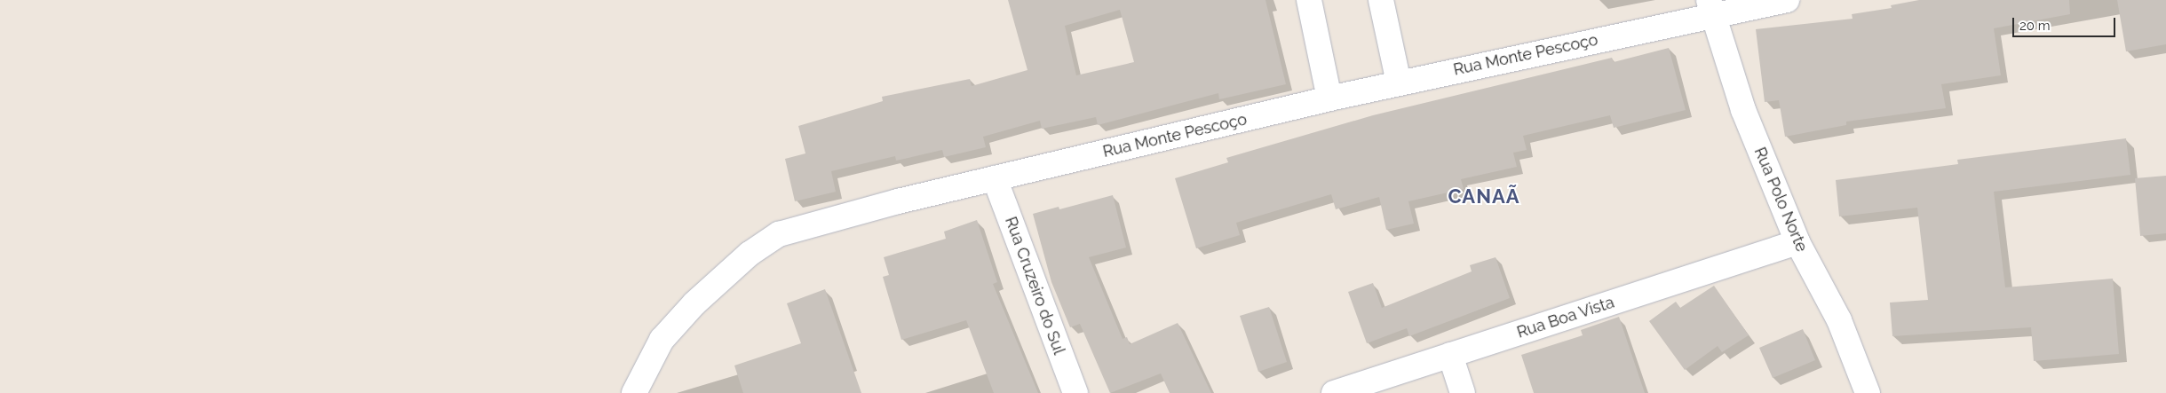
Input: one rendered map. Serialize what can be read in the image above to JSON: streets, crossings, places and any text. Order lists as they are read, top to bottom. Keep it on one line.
{"streets":{"street":["Rua Monte Pescoço","Rua Polo Norte","Rua Cruzeiro do Sul","Rua Boa Vista"]},"crossings":[["Rua Monte Pescoço","Rua Polo Norte"],["Rua Monte Pescoço","Rua Cruzeiro do Sul"],["Rua Polo Norte","Rua Boa Vista"]],"districts":["CANAÃ"],"scale_bar":"20 m"}
